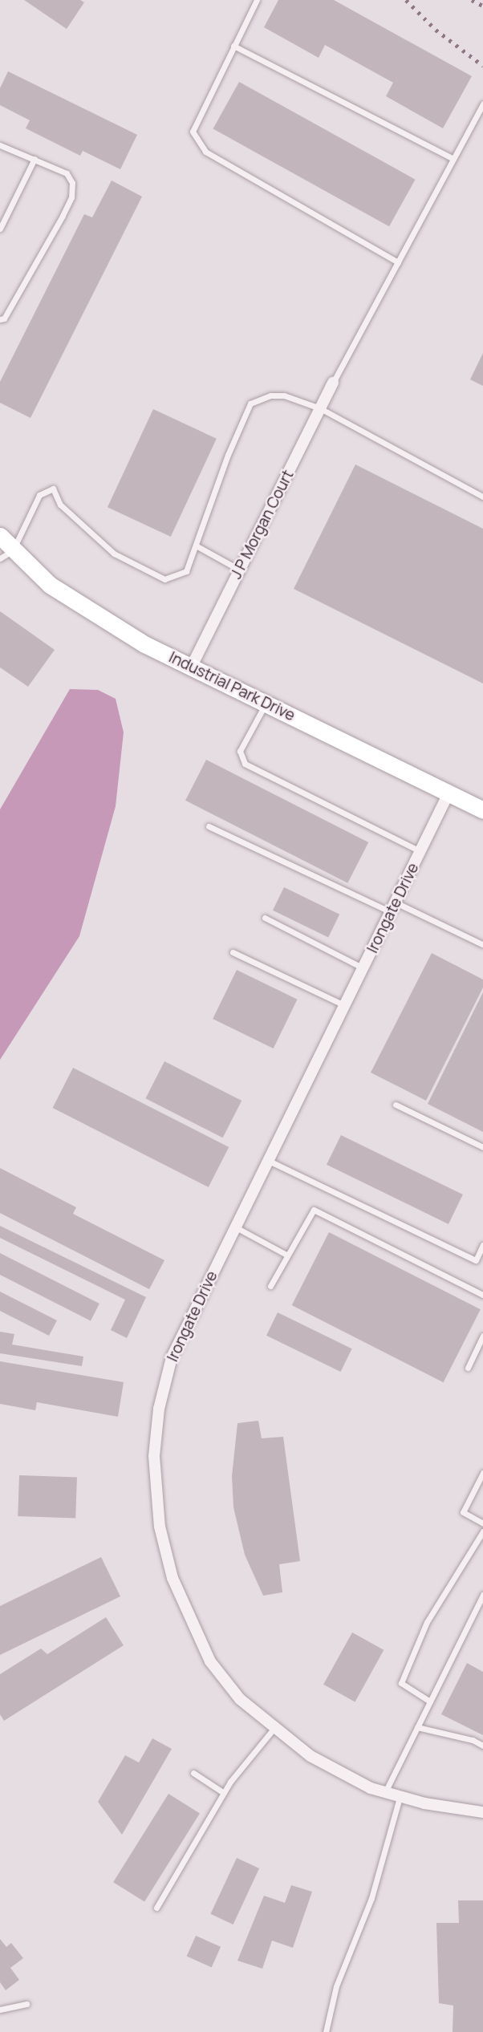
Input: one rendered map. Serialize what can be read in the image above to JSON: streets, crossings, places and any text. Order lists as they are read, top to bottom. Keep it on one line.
{"streets":{"street":["J P Morgan Court","Industrial Park Drive","Irongate Drive"]},"crossings":[["J P Morgan Court","Industrial Park Drive"],["Industrial Park Drive","Irongate Drive"]]}
